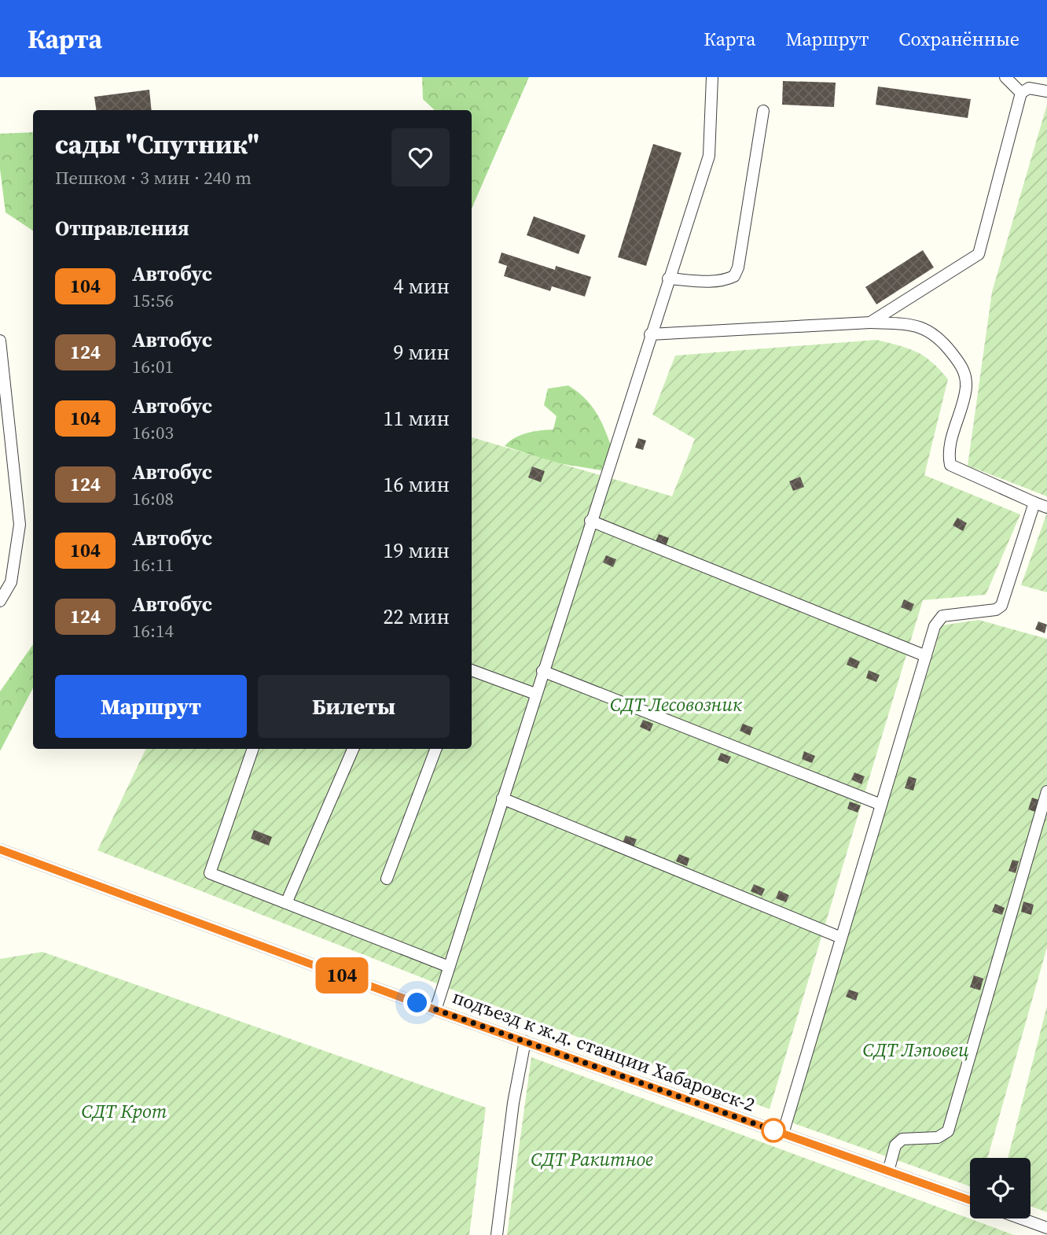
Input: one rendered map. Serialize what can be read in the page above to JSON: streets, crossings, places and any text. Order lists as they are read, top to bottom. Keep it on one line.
{"streets":{"street":["подъезд к ж.д. станции Хабаровск-2"]},"parks":["СДТ Лесовозник","СДТ Лэповец","СДТ Крот","СДТ Ракитное"],"lines":["bus line 104"],"page":{"header":"Карта","nav":["Карта","Маршрут","Сохранённые"],"on_map":"104","heading":[["сады \"Спутник\"","Пешком · 3 мин · 240 m"],"Отправления"],"list":[{"mark":"104","name":"Автобус","note":"15:56","value":"4 мин"},{"mark":"124","name":"Автобус","note":"16:01","value":"9 мин"},{"mark":"104","name":"Автобус","note":"16:03","value":"11 мин"},{"mark":"124","name":"Автобус","note":"16:08","value":"16 мин"},{"mark":"104","name":"Автобус","note":"16:11","value":"19 мин"},{"mark":"124","name":"Автобус","note":"16:14","value":"22 мин"}],"buttons":["Маршрут","Билеты"]}}
